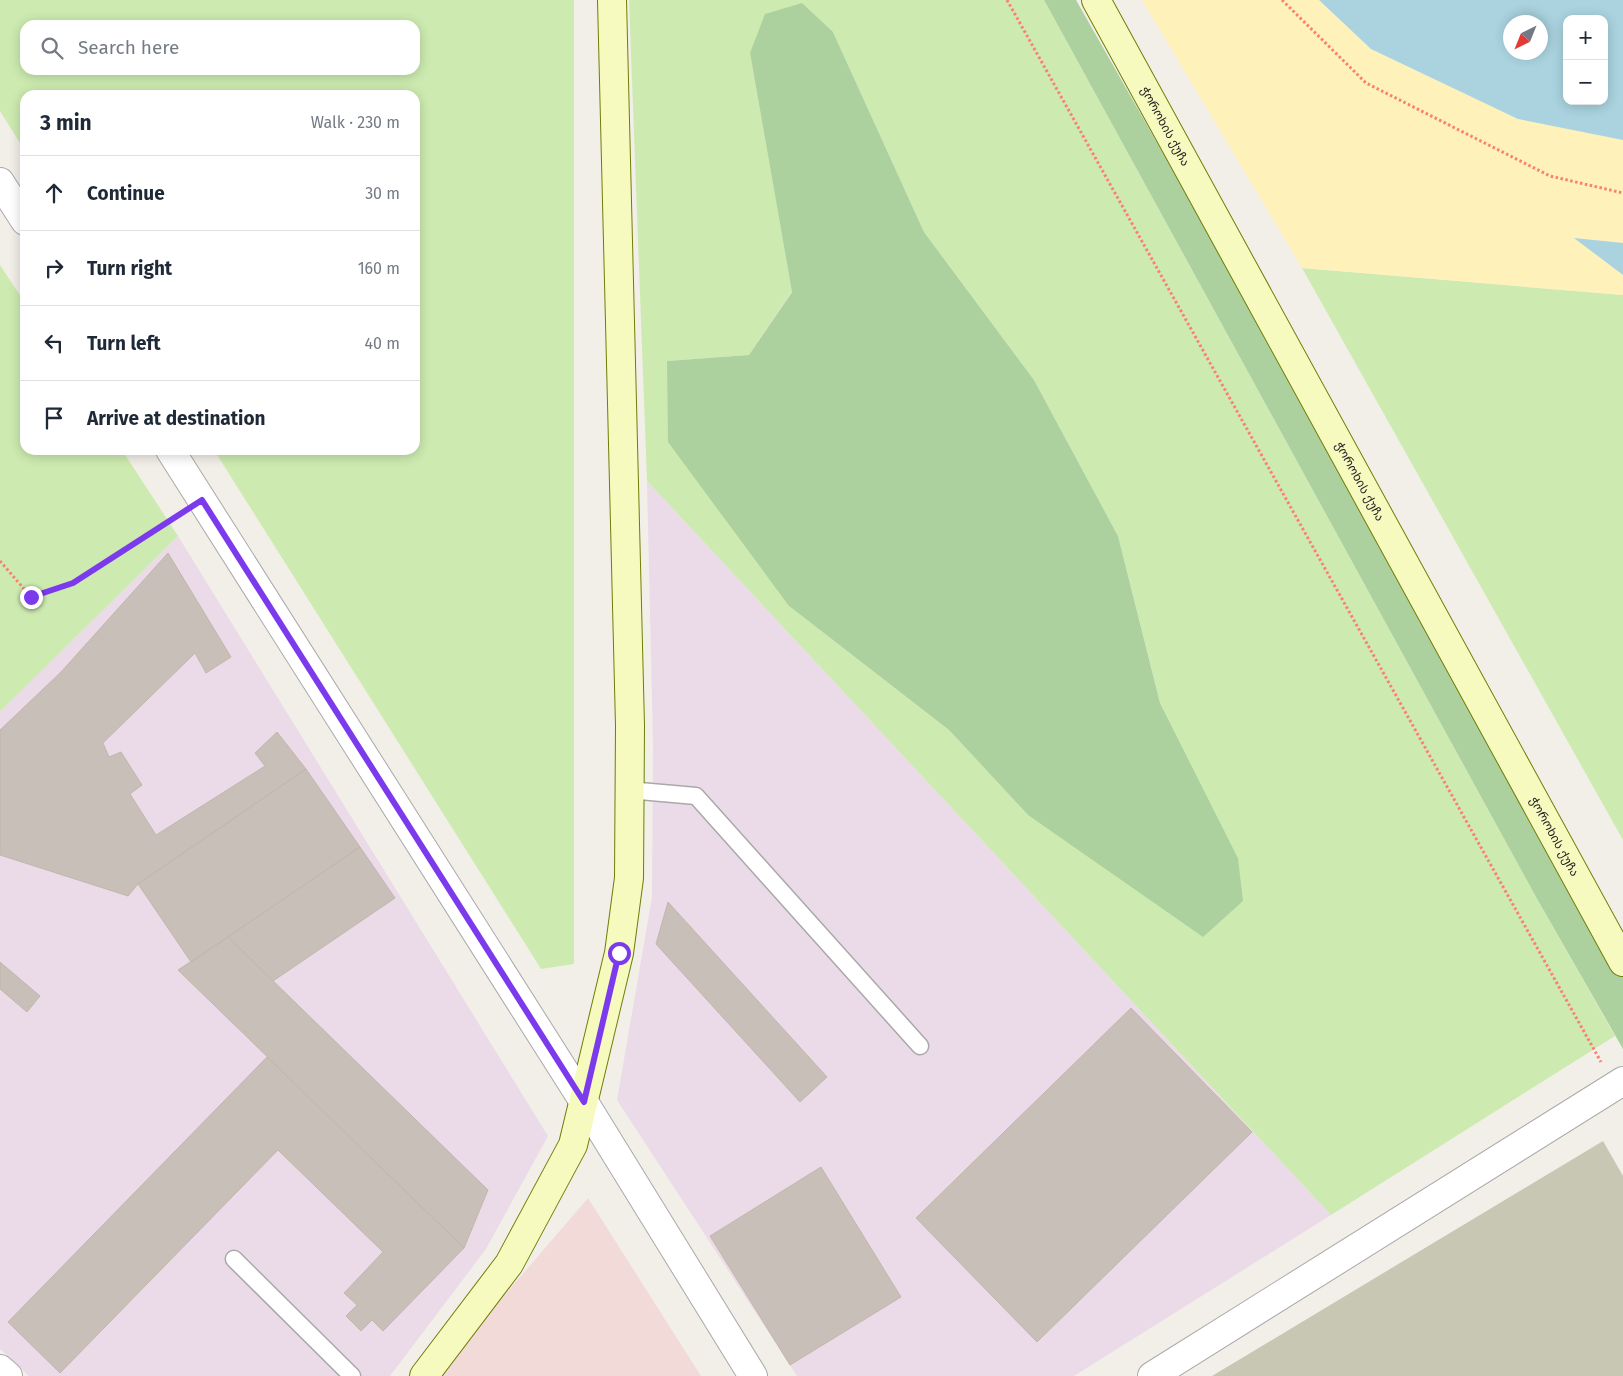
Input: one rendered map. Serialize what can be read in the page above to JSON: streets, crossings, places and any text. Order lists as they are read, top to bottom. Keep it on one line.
{"streets":{"street":["ჭოროხის ქუჩა"]},"north":"bottom left","page":{"map_buttons":["+","−"],"search":"Search here","heading":["3 min","Walk · 230 m"],"list":[["Continue","30 m"],["Turn right","160 m"],["Turn left","40 m"],"Arrive at destination"]}}
